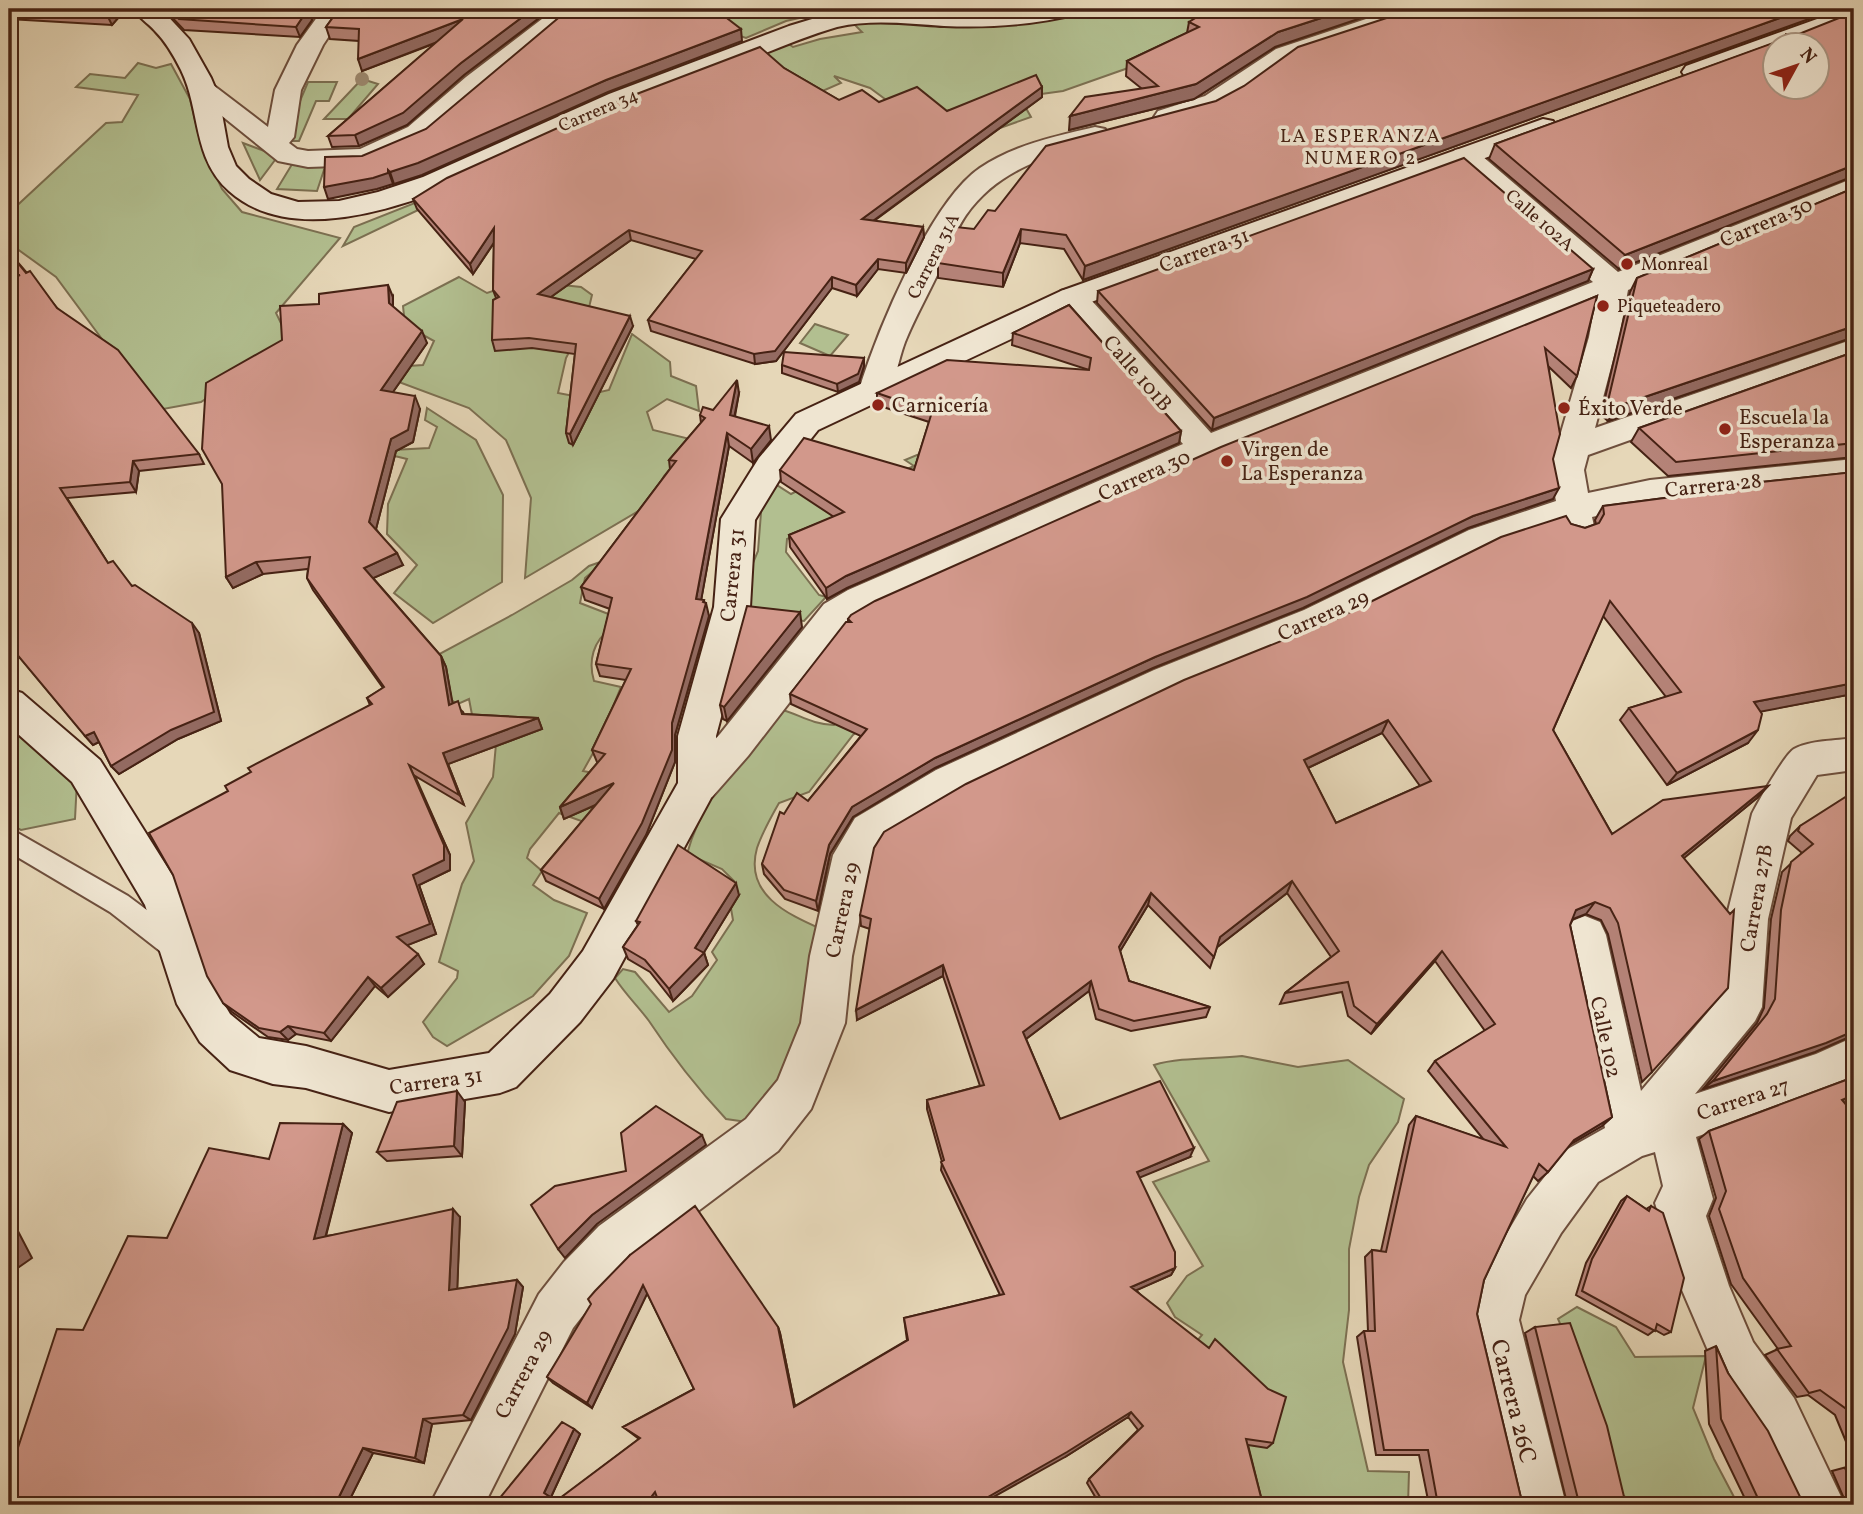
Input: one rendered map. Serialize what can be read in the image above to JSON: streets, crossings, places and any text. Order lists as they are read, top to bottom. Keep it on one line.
{"streets":{"street":["Carrera 34","Calle 102A","Carrera 30","Carrera 31","Carrera 31A","Calle 101B","Carrera 28","Carrera 29","Carrera 27B","Calle 102","Carrera 27","Carrera 26C"]},"crossings":[["Calle 102A","Carrera 30"],["Calle 102A","Carrera 31"],["Carrera 30","Carrera 31"],["Carrera 30","Calle 101B"],["Carrera 31","Carrera 31A"],["Carrera 31","Calle 101B"],["Carrera 28","Carrera 29"],["Carrera 27B","Calle 102"],["Carrera 27B","Carrera 27"],["Carrera 27B","Carrera 26C"],["Calle 102","Carrera 27"],["Calle 102","Carrera 26C"],["Carrera 27","Carrera 26C"]],"districts":["LA ESPERANZA NUMERO 2"],"places":["Monreal","Piqueteadero","Carnicería","Éxito Verde","Escuela la Esperanza","Virgen de La Esperanza"],"north":"top right"}
